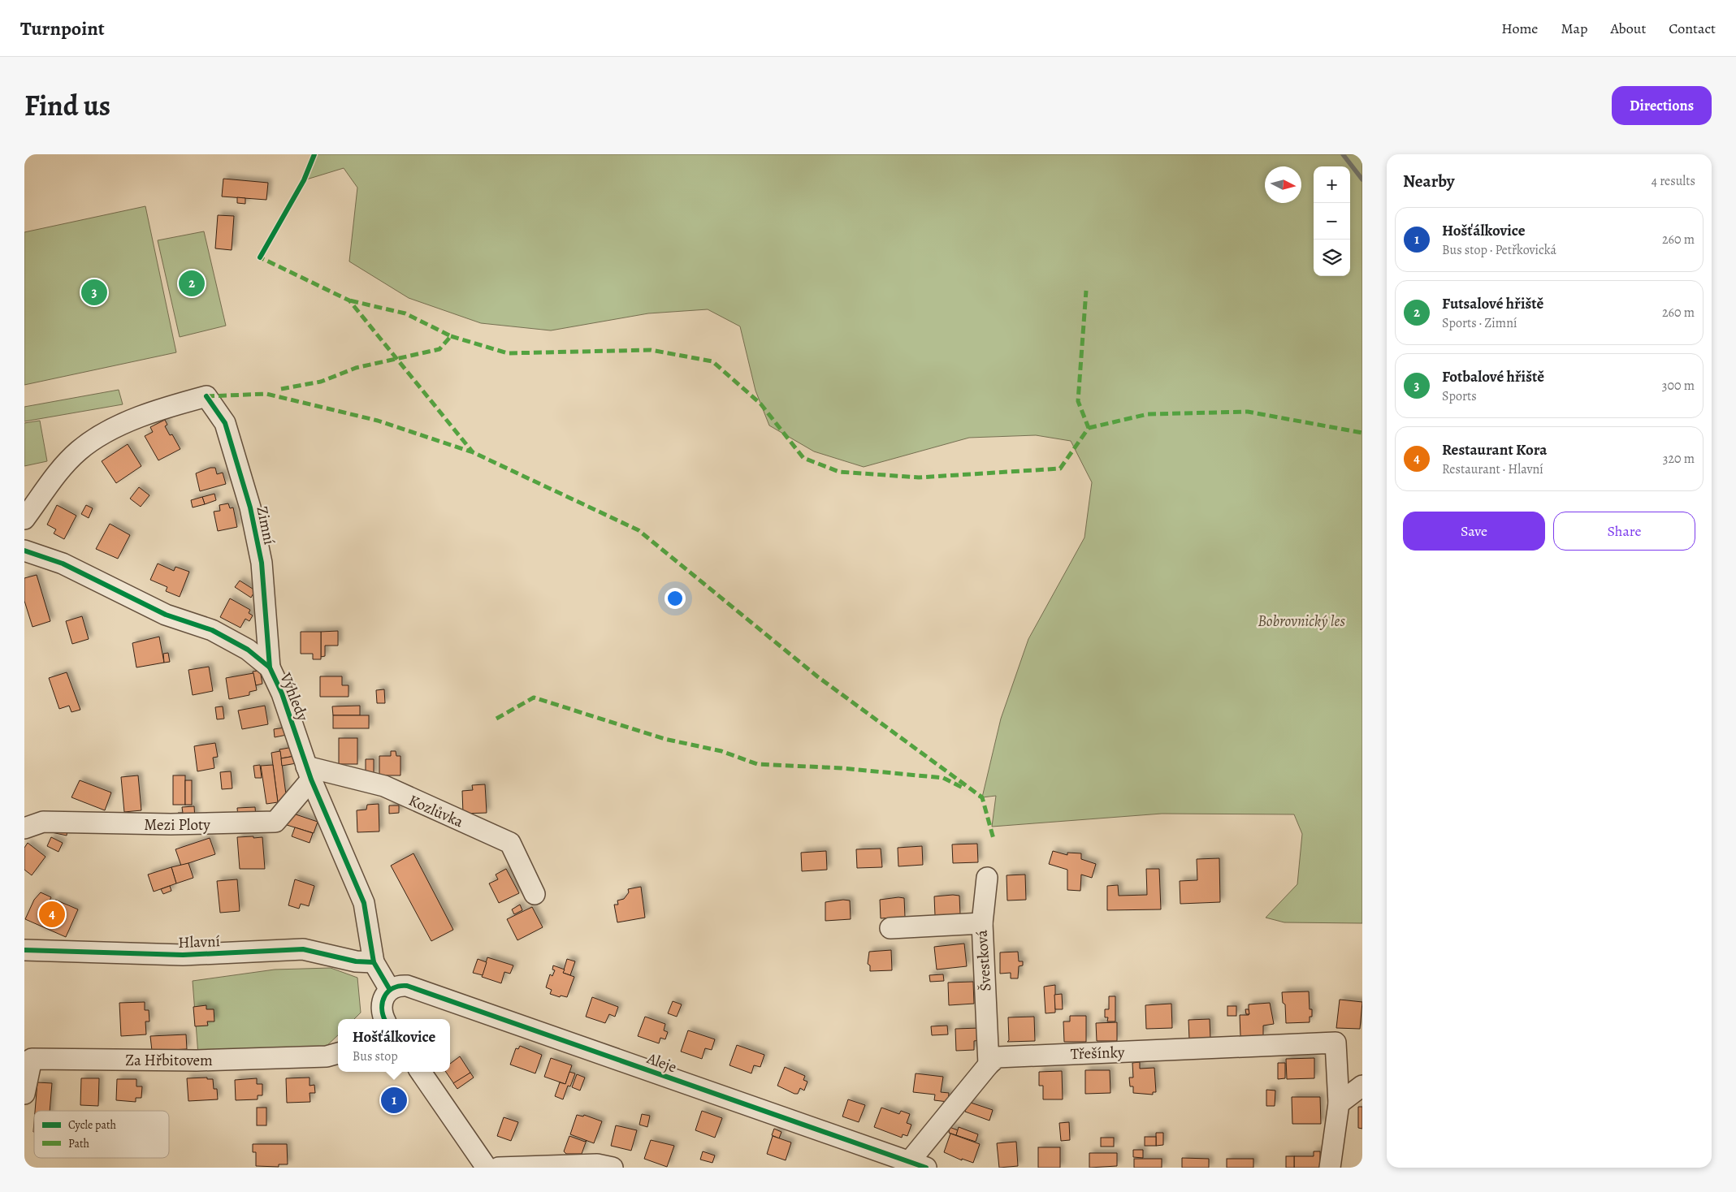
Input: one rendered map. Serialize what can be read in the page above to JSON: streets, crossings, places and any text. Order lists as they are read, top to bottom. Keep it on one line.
{"streets":{"street":["Zimní","Výhledy","Kozlůvka","Mezi Ploty","Hlavní","Švestková","Třešínky","Za Hřbitovem","Aleje"]},"crossings":[["Zimní","Výhledy"],["Výhledy","Kozlůvka"],["Výhledy","Mezi Ploty"],["Výhledy","Hlavní"],["Výhledy","Aleje"],["Kozlůvka","Mezi Ploty"],["Švestková","Třešínky"],["Třešínky","Aleje"]],"parks":["Bobrovnický les"],"legend":["Cycle path","Path"],"north":"right","page":{"header":"Turnpoint","nav":["Home","Map","About","Contact"],"title":"Find us","buttons":["Directions",["Save","Share"]],"heading":["Nearby","4 results"],"map_buttons":["+","−"],"list":[{"mark":"1","name":"Hošťálkovice","note":"Bus stop · Petřkovická","value":"260 m"},{"mark":"2","name":"Futsalové hřiště","note":"Sports · Zimní","value":"260 m"},{"mark":"3","name":"Fotbalové hřiště","note":"Sports","value":"300 m"},{"mark":"4","name":"Restaurant Kora","note":"Restaurant · Hlavní","value":"320 m"}],"pins":["2","3","4","1"],"popup":["Hošťálkovice","Bus stop"]}}
